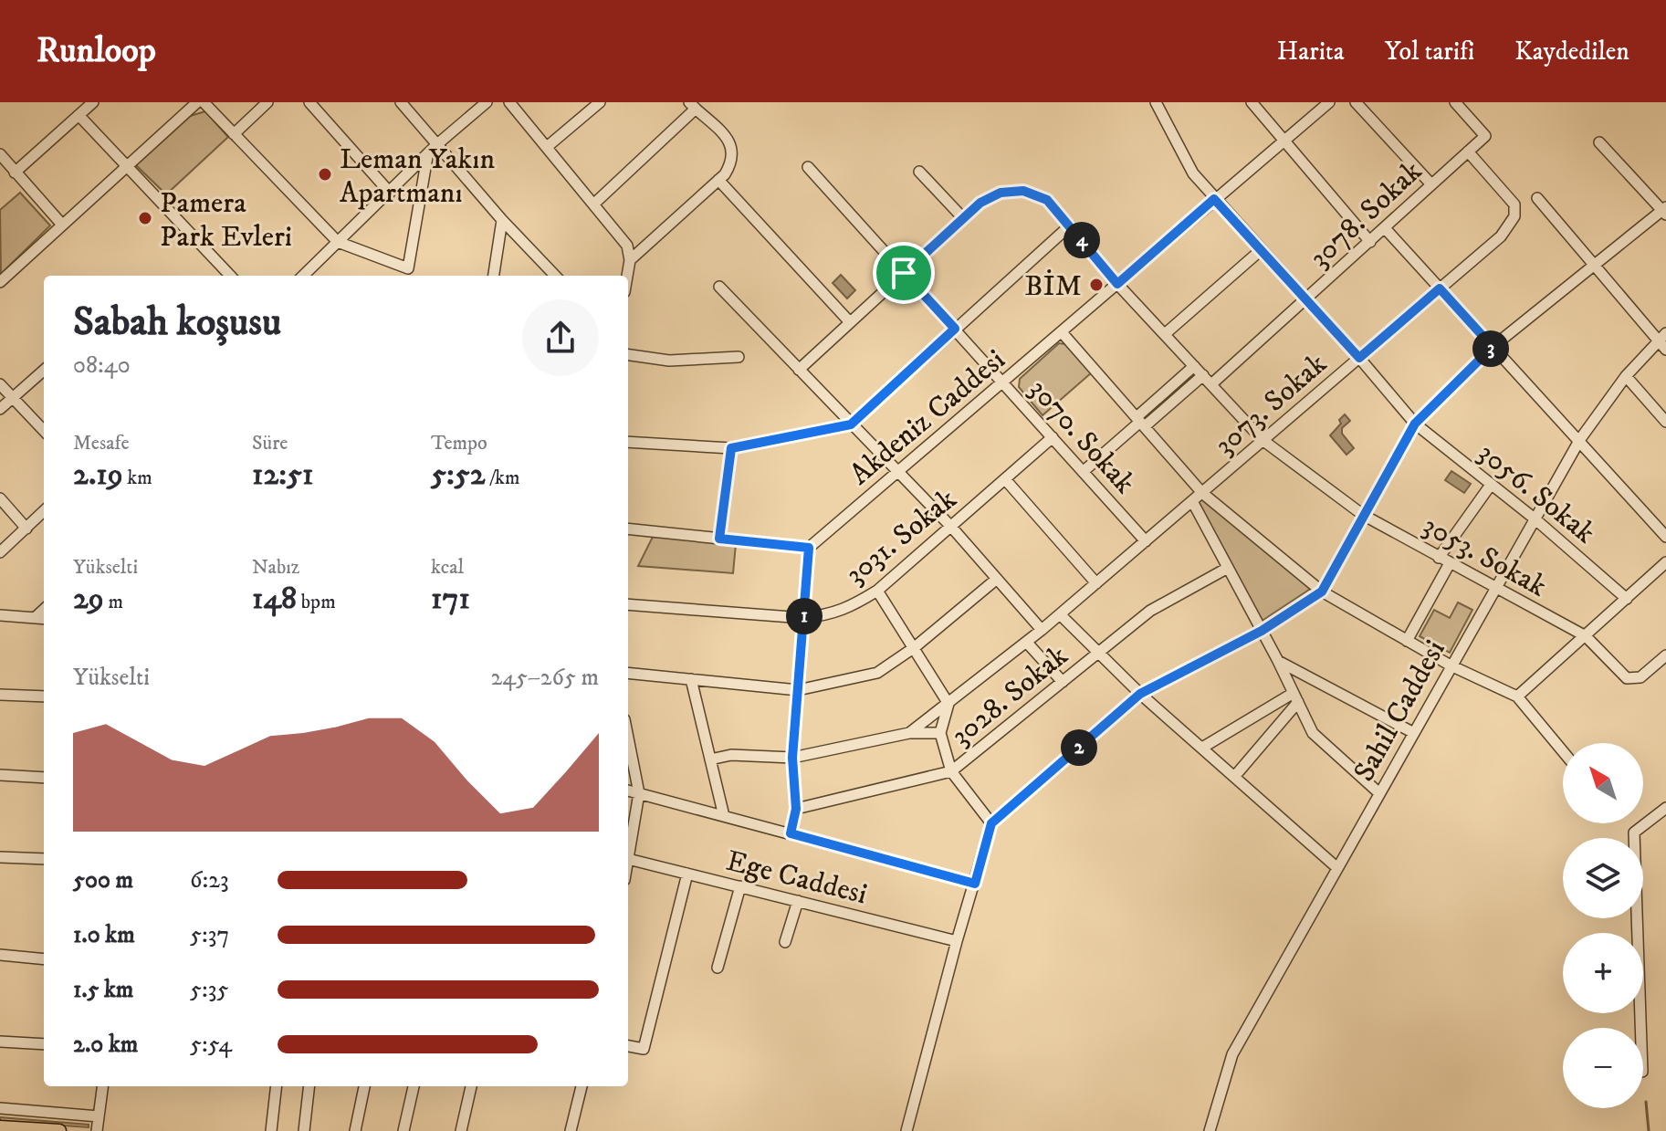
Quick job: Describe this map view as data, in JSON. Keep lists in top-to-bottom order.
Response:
{
  "streets": {
    "street": [
      "3078. Sokak",
      "3073. Sokak",
      "Akdeniz Caddesi",
      "3070. Sokak",
      "3056. Sokak",
      "3031. Sokak",
      "3053. Sokak",
      "3028. Sokak",
      "Sahil Caddesi",
      "Ege Caddesi"
    ]
  },
  "crossings": [
    ["3078. Sokak", "3073. Sokak"],
    ["3078. Sokak", "3056. Sokak"],
    ["3078. Sokak", "3053. Sokak"],
    ["3073. Sokak", "3070. Sokak"],
    ["3073. Sokak", "3056. Sokak"],
    ["3073. Sokak", "3053. Sokak"],
    ["Akdeniz Caddesi", "3070. Sokak"],
    ["Akdeniz Caddesi", "3056. Sokak"],
    ["Akdeniz Caddesi", "3053. Sokak"],
    ["3070. Sokak", "3031. Sokak"],
    ["3070. Sokak", "3053. Sokak"],
    ["3056. Sokak", "Sahil Caddesi"],
    ["3053. Sokak", "Sahil Caddesi"]
  ],
  "places": ["Leman Yakın Apartmanı", "Pamera Park Evleri", "BİM"],
  "north": "top left",
  "page": {
    "header": "Runloop",
    "nav": ["Harita", "Yol tarifi", "Kaydedilen"],
    "pins": [
      "4",
      "3",
      "1",
      "2"
    ],
    "heading": ["Sabah koşusu", "08:40"],
    "stats": [
      ["Mesafe", "2.19 km"],
      ["Süre", "12:51"],
      ["Tempo", "5:52 /km"],
      ["Yükselti", "29 m"],
      ["Nabız", "148 bpm"],
      ["kcal", "171"]
    ],
    "chart": ["Yükselti", "245–265 m"],
    "map_buttons": ["+", "−"],
    "list": [
      {
        "name": "500 m",
        "note": "6:23"
      },
      {
        "name": "1.0 km",
        "note": "5:37"
      },
      {
        "name": "1.5 km",
        "note": "5:35"
      },
      {
        "name": "2.0 km",
        "note": "5:54"
      }
    ]
  }
}
